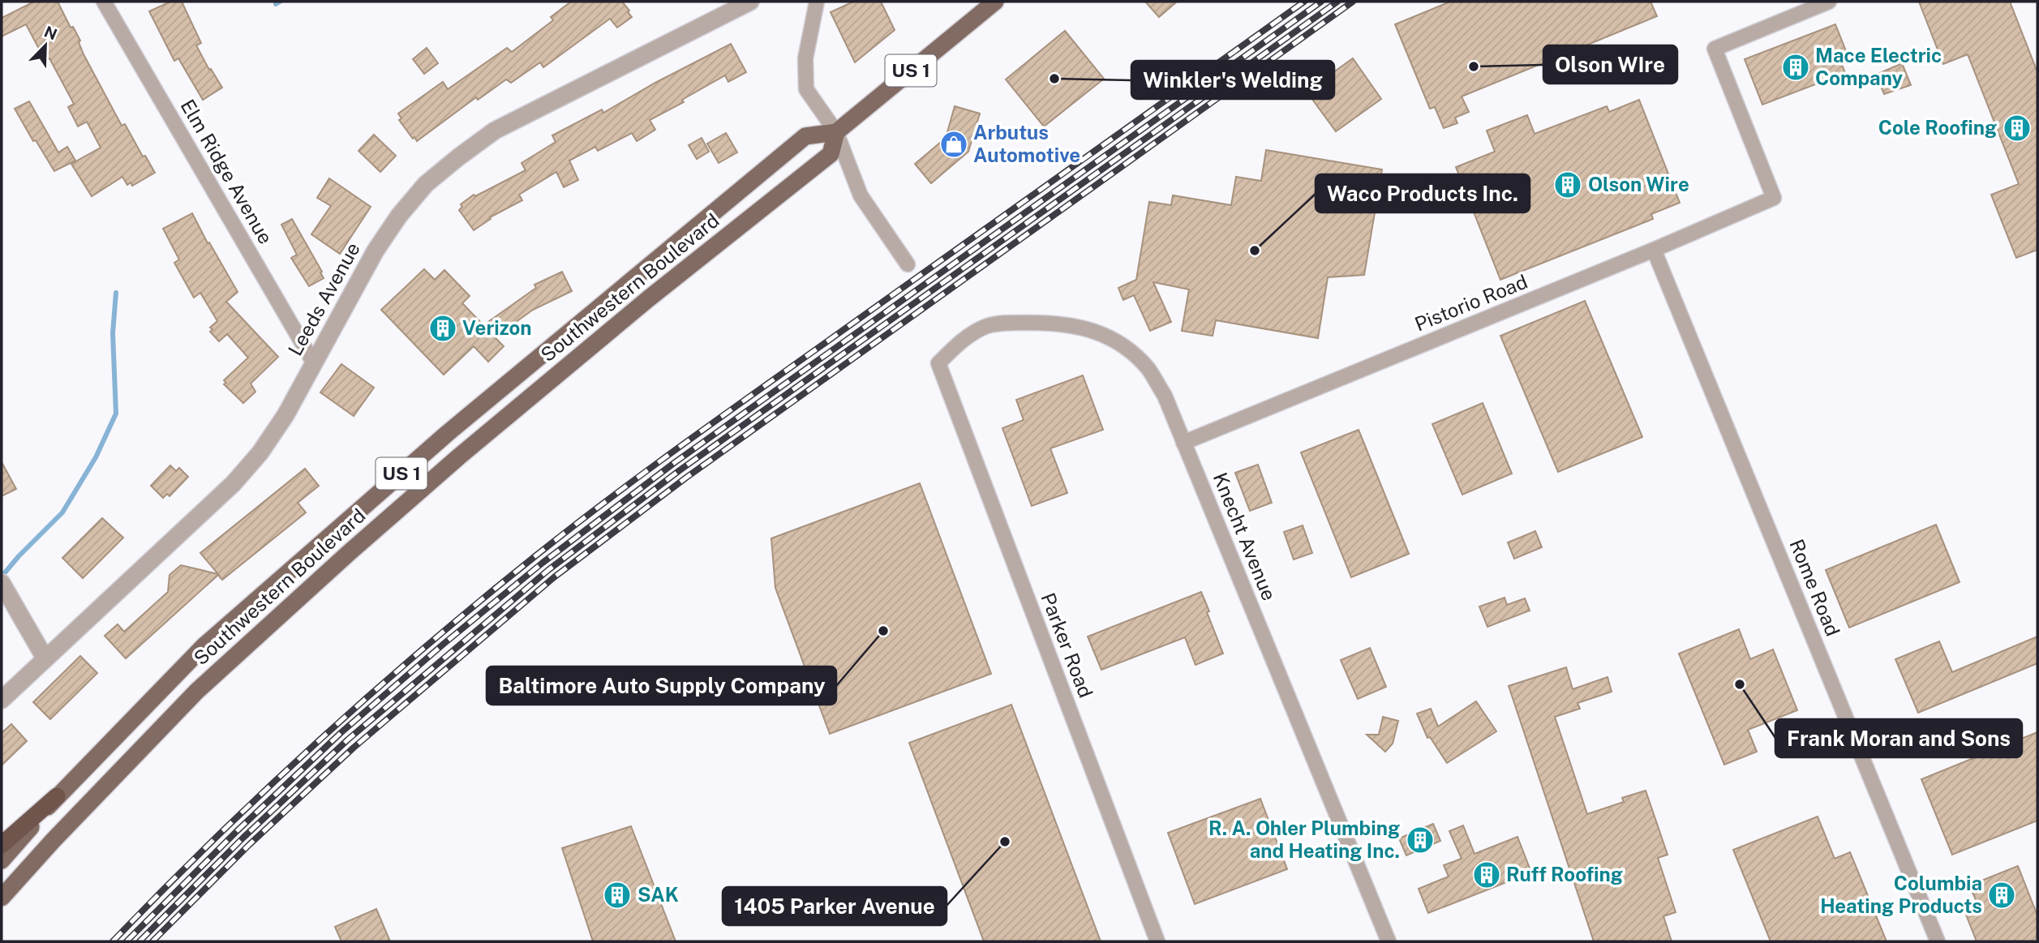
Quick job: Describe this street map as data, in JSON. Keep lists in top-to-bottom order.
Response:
{
  "streets": {
    "main road": ["US 1", "Southwestern Boulevard"],
    "street": [
      "Elm Ridge Avenue",
      "Leeds Avenue",
      "Pistorio Road",
      "Knecht Avenue",
      "Rome Road",
      "Parker Road"
    ]
  },
  "crossings": [
    ["Elm Ridge Avenue", "Leeds Avenue"],
    ["Pistorio Road", "Knecht Avenue"],
    ["Pistorio Road", "Rome Road"],
    ["Knecht Avenue", "Parker Road"]
  ],
  "places": {
    "other": [
      "Olson WIre",
      "Winkler's Welding",
      "Waco Products Inc.",
      "Baltimore Auto Supply Company",
      "Frank Moran and Sons",
      "1405 Parker Avenue"
    ],
    "building": [
      "Mace Electric Company",
      "Cole Roofing",
      "Olson Wire",
      "Verizon",
      "R. A. Ohler Plumbing and Heating Inc.",
      "Ruff Roofing",
      "SAK",
      "Columbia Heating Products"
    ],
    "shop": ["Arbutus Automotive"]
  },
  "north": "top right"
}
